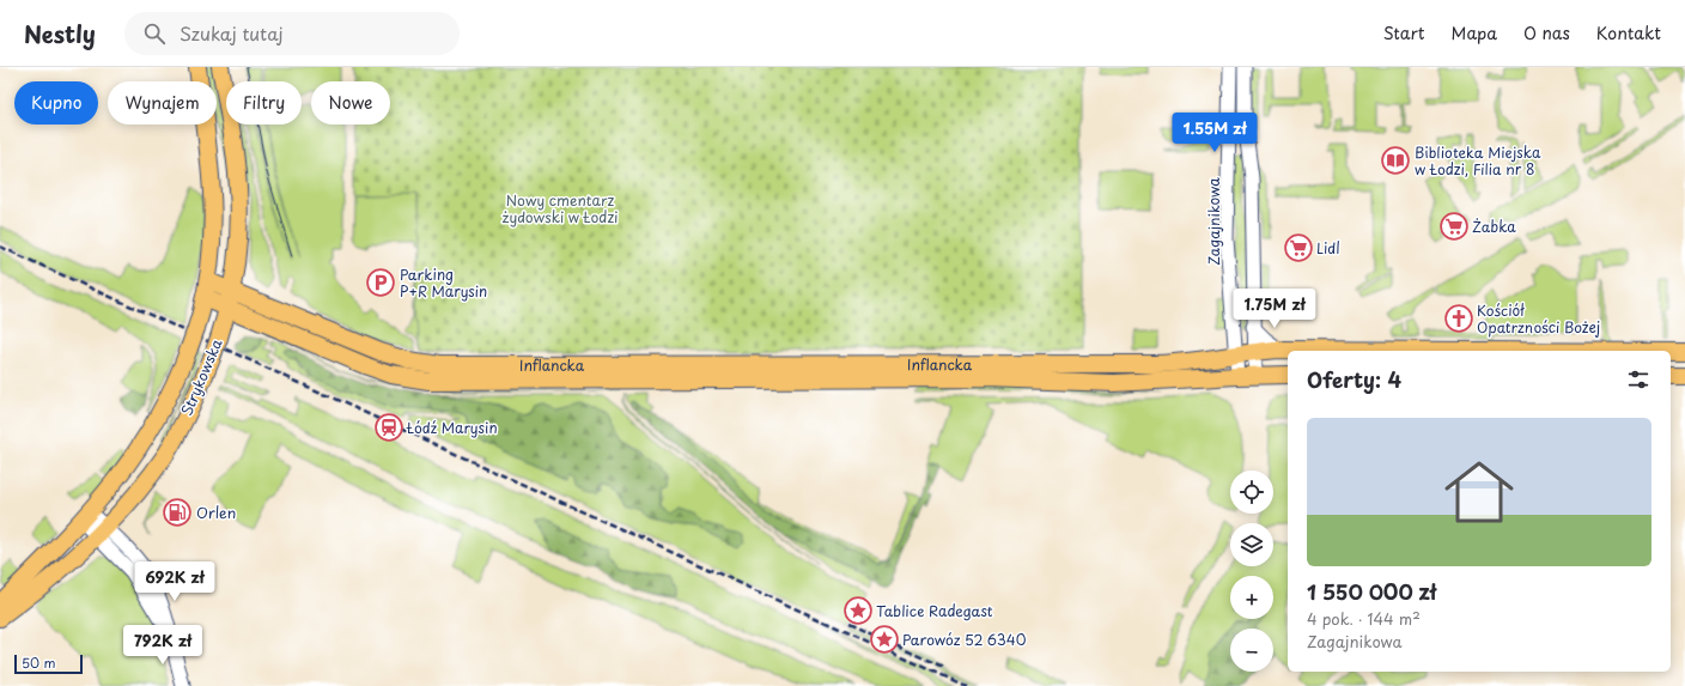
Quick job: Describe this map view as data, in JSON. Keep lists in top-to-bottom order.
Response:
{
  "streets": {
    "main road": ["Inflancka", "Strykowska"],
    "street": ["Zagajnikowa"]
  },
  "crossings": [
    ["Zagajnikowa", "Inflancka"],
    ["Inflancka", "Strykowska"]
  ],
  "parks": ["Nowy cmentarz żydowski w Łodzi"],
  "places": {
    "library": ["Biblioteka Miejska w Łodzi, Filia nr 8"],
    "supermarket": ["Żabka", "Lidl"],
    "parking": ["Parking P+R Marysin"],
    "church": ["Kościół Opatrzności Bożej"],
    "station": ["Łódź Marysin"],
    "fuel station": ["Orlen"],
    "place": ["Tablice Radegast", "Parowóz 52 6340"]
  },
  "scale_bar": "50 m",
  "page": {
    "header": "Nestly",
    "search": "Szukaj tutaj",
    "nav": [
      "Start",
      "Mapa",
      "O nas",
      "Kontakt"
    ],
    "chip": [
      "Kupno",
      "Wynajem",
      "Filtry",
      "Nowe"
    ],
    "price": [
      "1.55M zł",
      "1.75M zł",
      "692K zł",
      "792K zł"
    ],
    "heading": "Oferty: 4",
    "list": [
      {
        "name": "1 550 000 zł",
        "note": "4 pok. · 144 m² · Zagajnikowa"
      }
    ],
    "map_buttons": ["+", "−"],
    "scale": "50 m"
  }
}
